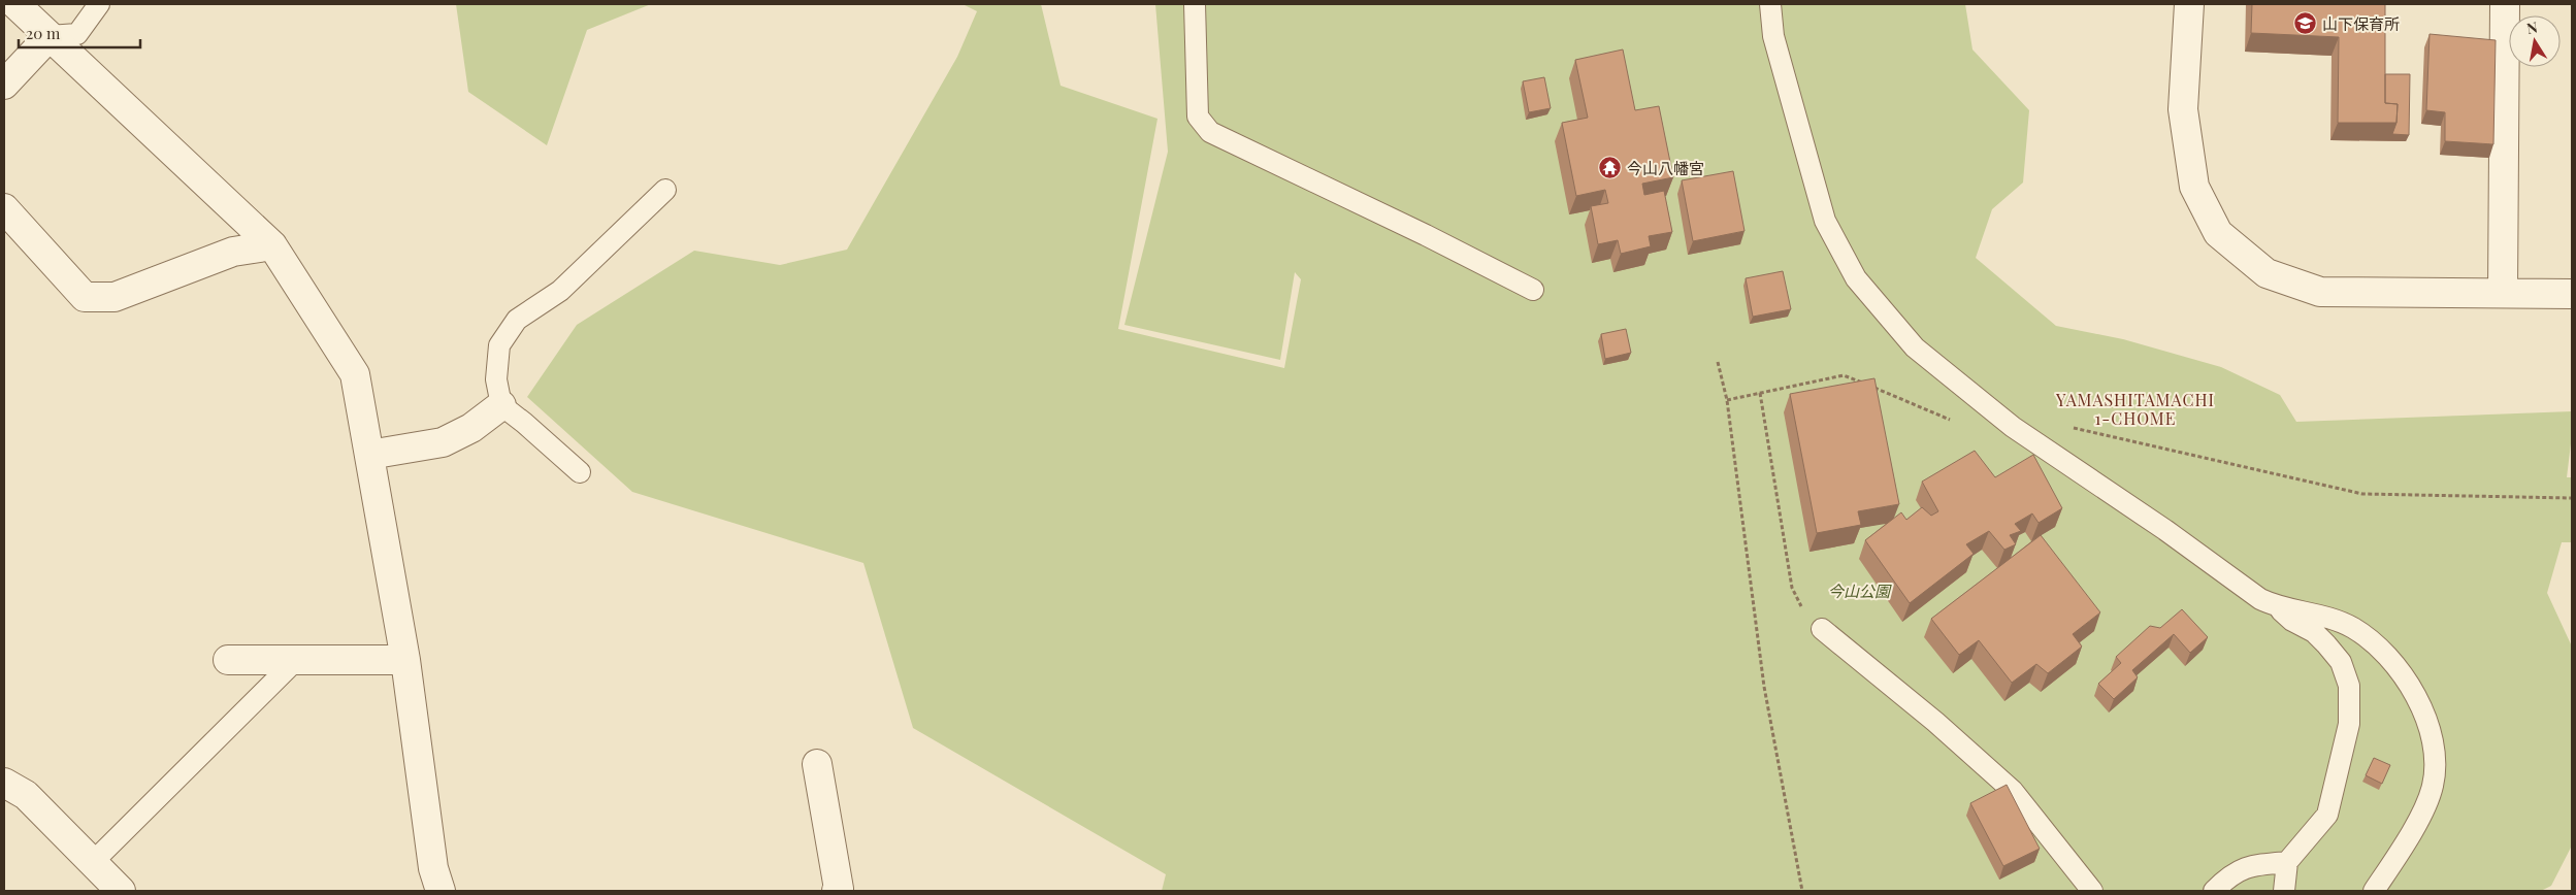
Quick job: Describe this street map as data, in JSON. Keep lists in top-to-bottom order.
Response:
{
  "districts": ["YAMASHITAMACHI 1-CHOME"],
  "parks": ["今山公園"],
  "places": {
    "school or university": ["山下保育所"],
    "temple": ["今山八幡宮"]
  },
  "scale_bar": "20 m",
  "north": "top"
}
